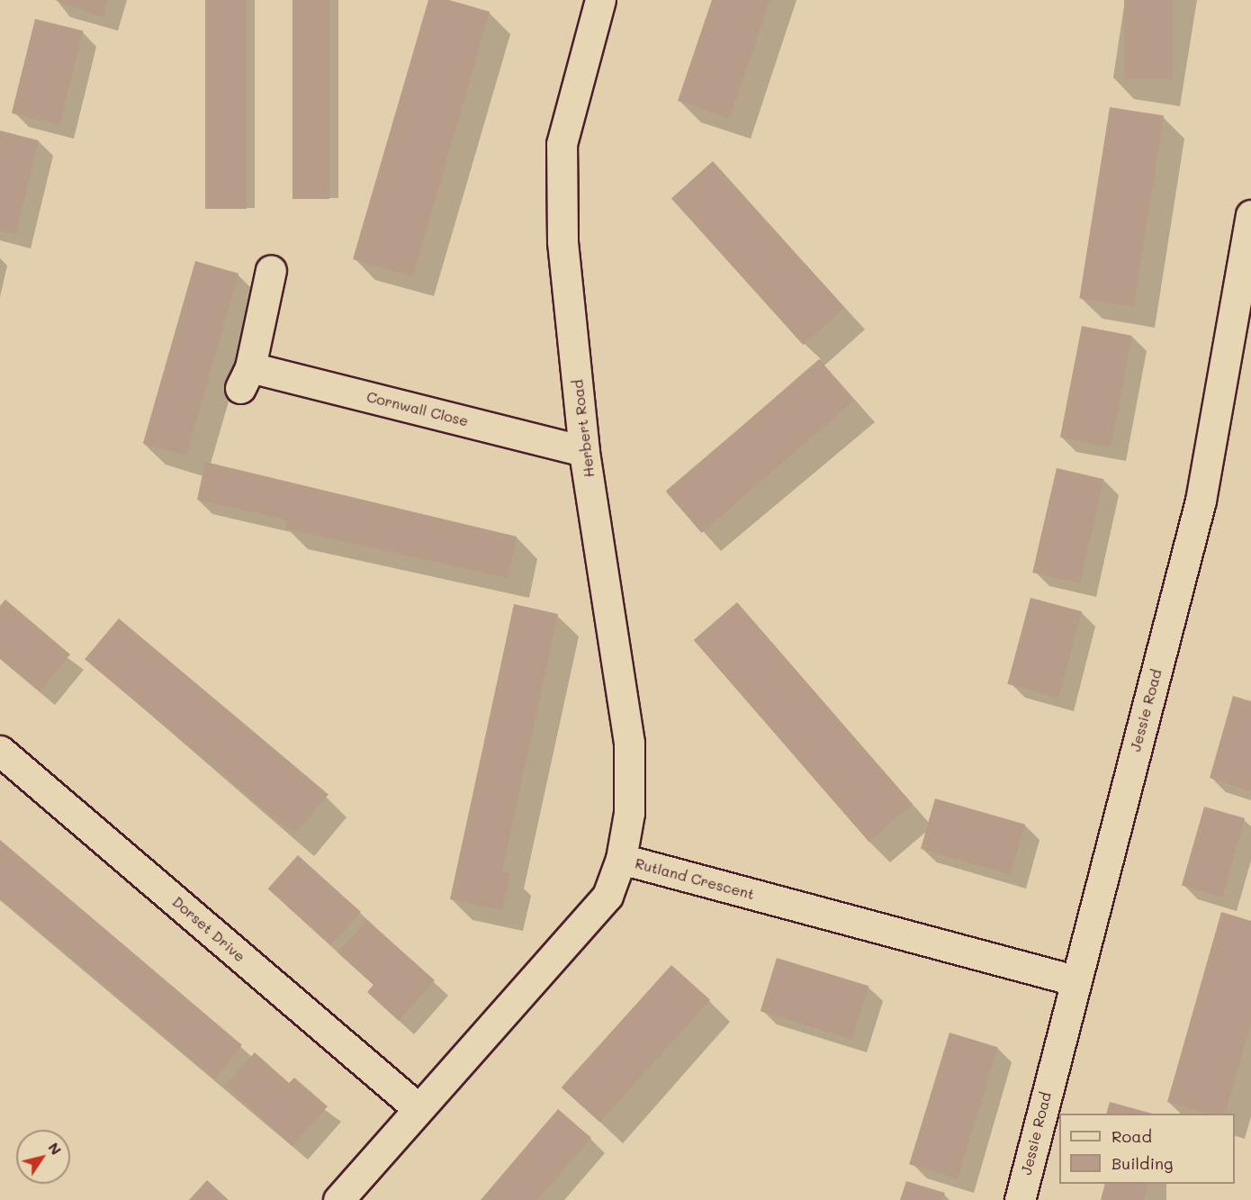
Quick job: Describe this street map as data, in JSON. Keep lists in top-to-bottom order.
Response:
{
  "streets": {
    "street": [
      "Cornwall Close",
      "Herbert Road",
      "Jessie Road",
      "Rutland Crescent",
      "Dorset Drive"
    ]
  },
  "crossings": [
    ["Cornwall Close", "Herbert Road"],
    ["Herbert Road", "Rutland Crescent"],
    ["Jessie Road", "Rutland Crescent"],
    ["Rutland Crescent", "Dorset Drive"]
  ],
  "legend": ["Road", "Building"],
  "north": "top right"
}
